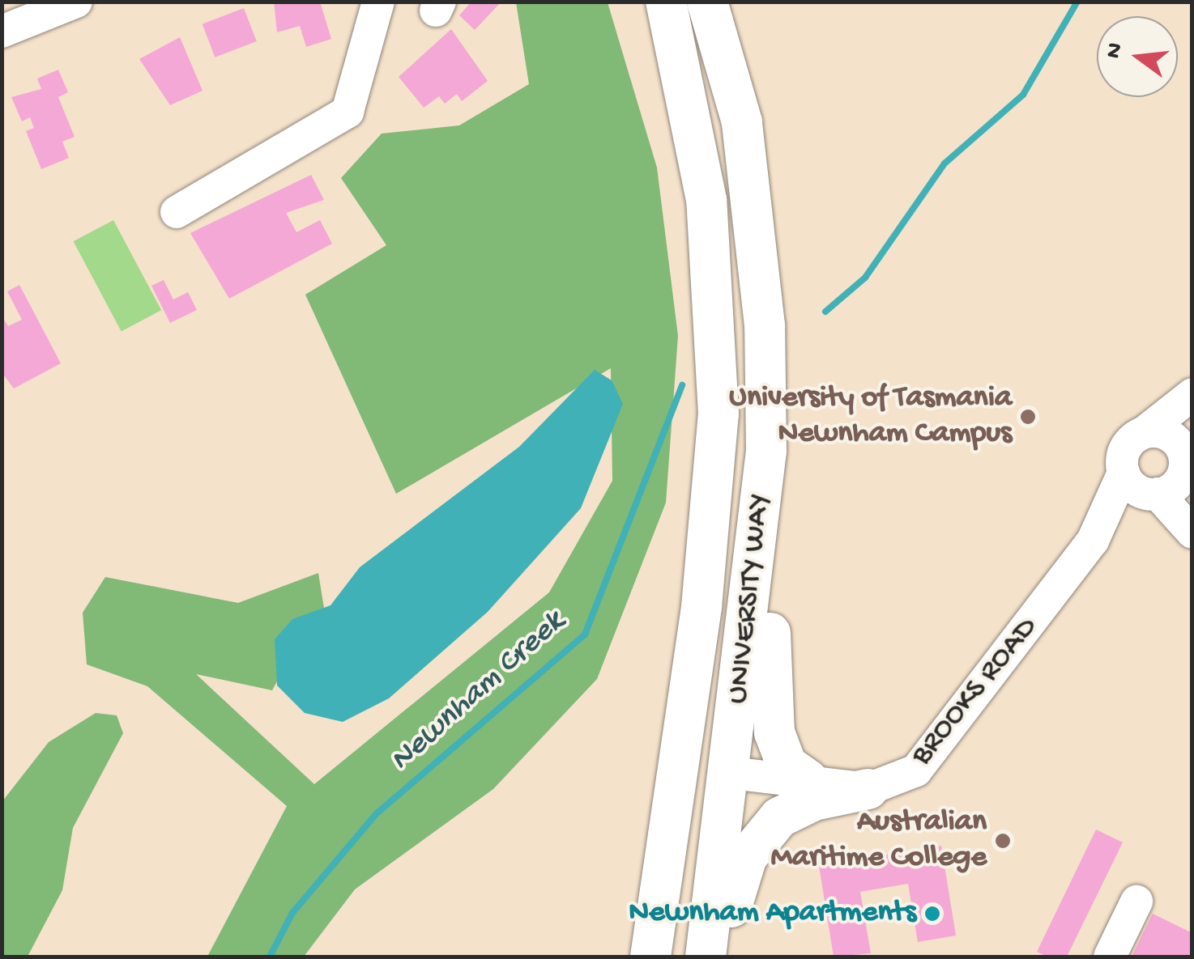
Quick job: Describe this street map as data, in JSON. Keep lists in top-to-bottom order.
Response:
{
  "streets": {
    "main road": ["UNIVERSITY WAY"],
    "street": ["BROOKS ROAD"]
  },
  "water": ["Newnham Creek"],
  "places": ["University of Tasmania Newnham Campus", "Australian Maritime College", "Newnham Apartments"],
  "north": "left"
}
